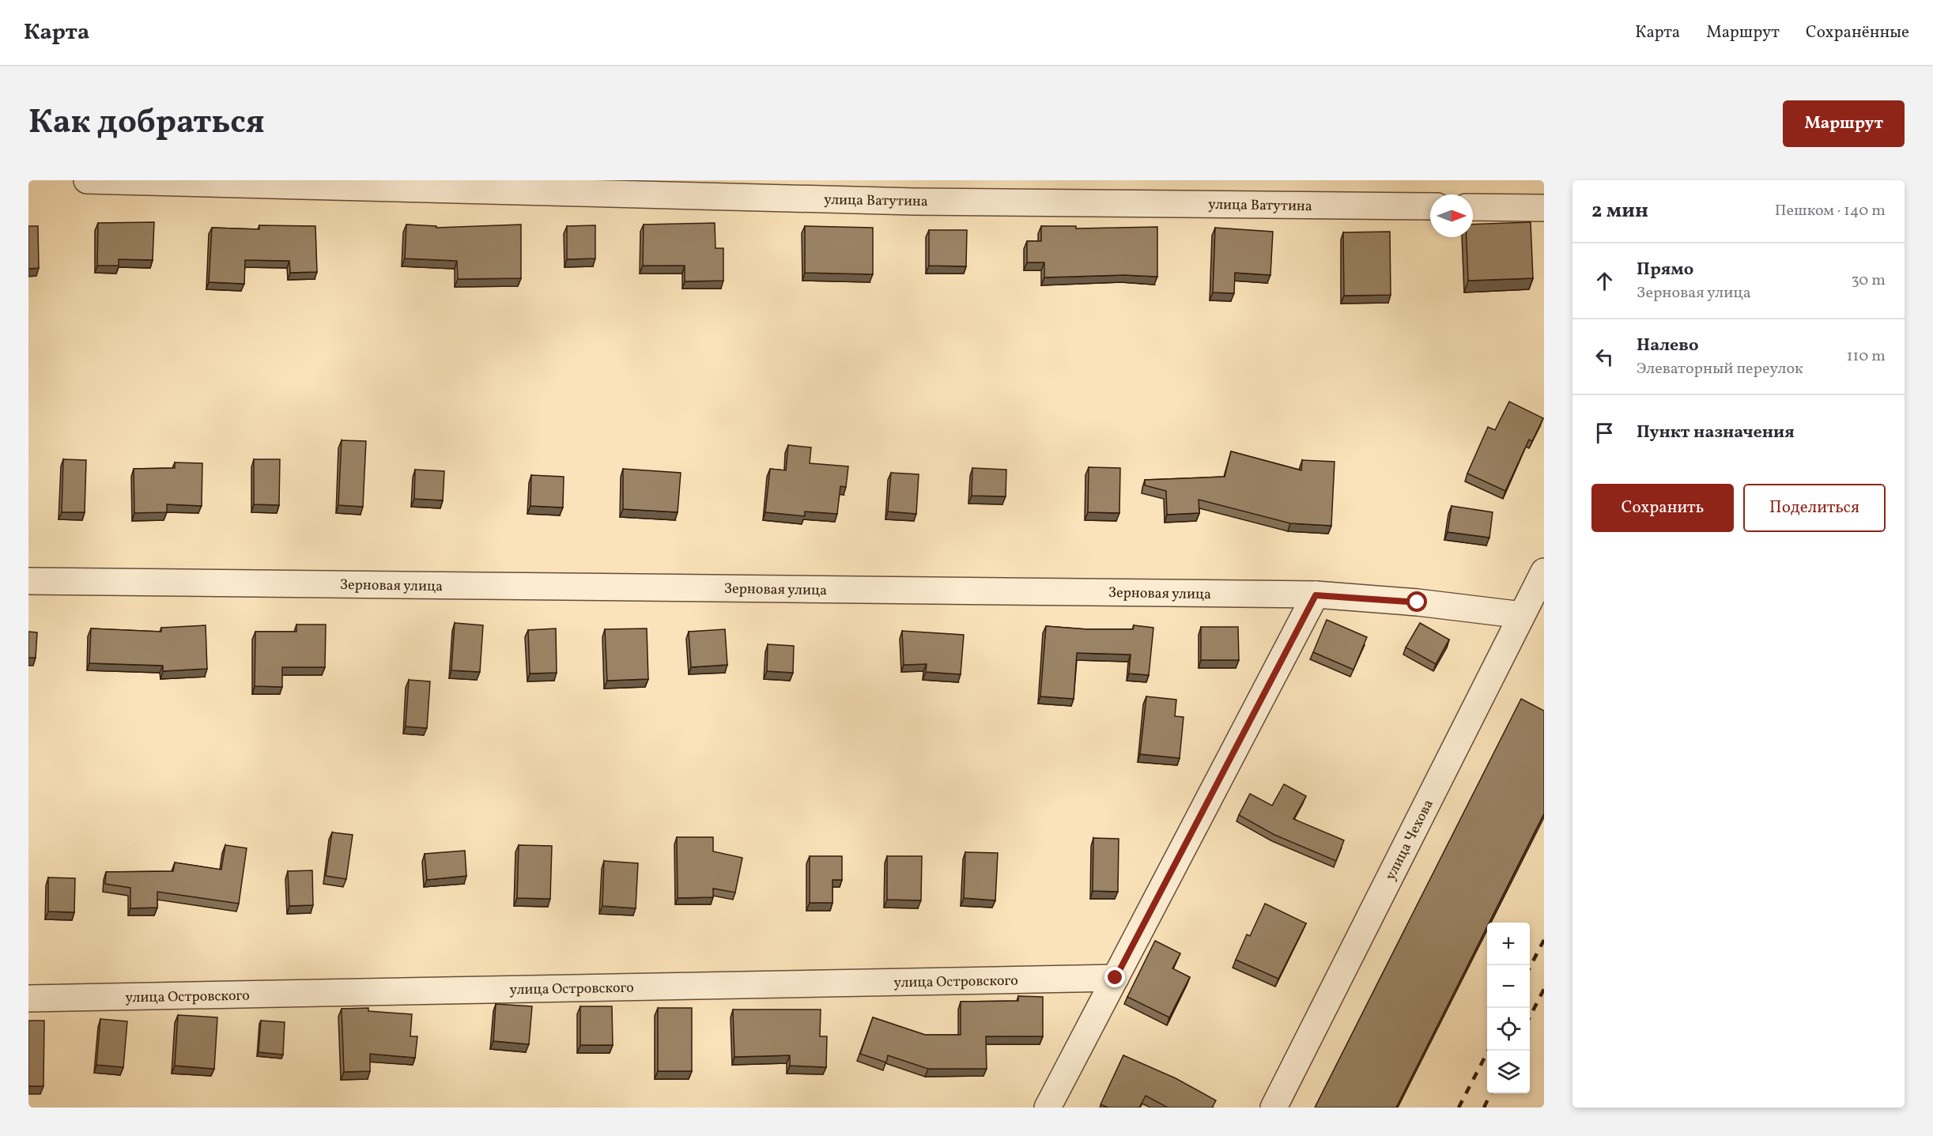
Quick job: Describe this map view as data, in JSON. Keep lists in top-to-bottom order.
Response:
{
  "streets": {
    "street": [
      "улица Ватутина",
      "Зерновая улица",
      "улица Чехова",
      "улица Островского"
    ]
  },
  "crossings": [
    ["Зерновая улица", "улица Чехова"]
  ],
  "north": "right",
  "page": {
    "header": "Карта",
    "nav": ["Карта", "Маршрут", "Сохранённые"],
    "title": "Как добраться",
    "buttons": [
      "Маршрут",
      ["Сохранить", "Поделиться"]
    ],
    "heading": ["2 мин", "Пешком · 140 m"],
    "list": [
      ["Прямо", "Зерновая улица", "30 m"],
      ["Налево", "Элеваторный переулок", "110 m"],
      "Пункт назначения"
    ],
    "map_buttons": ["+", "−"]
  }
}
